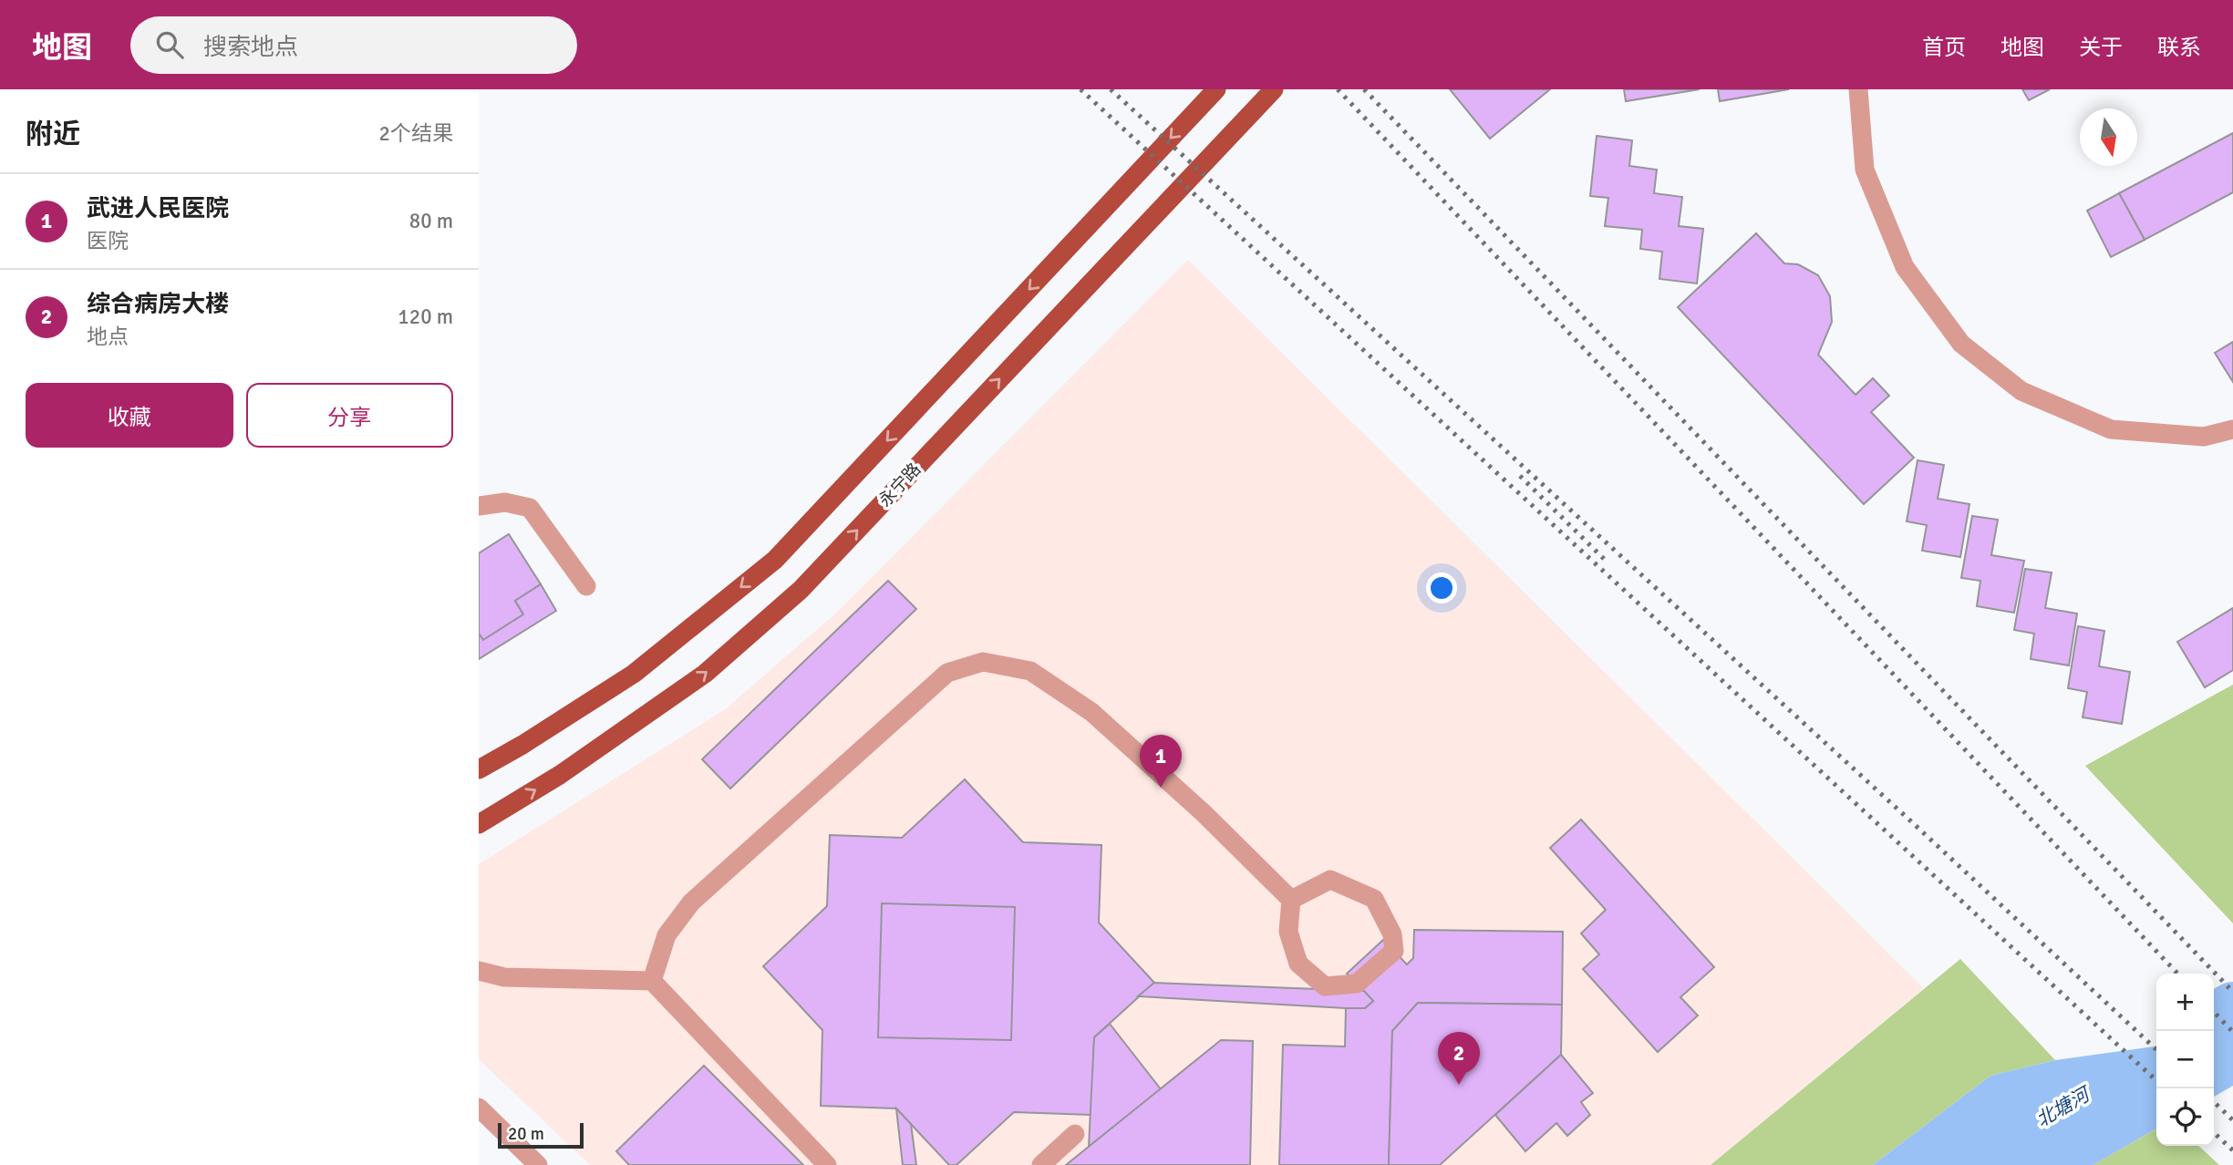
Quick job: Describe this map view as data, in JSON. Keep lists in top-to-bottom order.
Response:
{
  "streets": {
    "main road": ["永宁路"]
  },
  "water": ["北塘河"],
  "scale_bar": "20 m",
  "north": "bottom",
  "page": {
    "header": "地图",
    "search": "搜索地点",
    "nav": [
      "首页",
      "地图",
      "关于",
      "联系"
    ],
    "heading": ["附近", "2个结果"],
    "list": [
      {
        "mark": "1",
        "name": "武进人民医院",
        "note": "医院",
        "value": "80 m"
      },
      {
        "mark": "2",
        "name": "综合病房大楼",
        "note": "地点",
        "value": "120 m"
      }
    ],
    "buttons": ["收藏", "分享"],
    "pins": ["1", "2"],
    "map_buttons": ["+", "−"],
    "scale": "20 m"
  }
}
